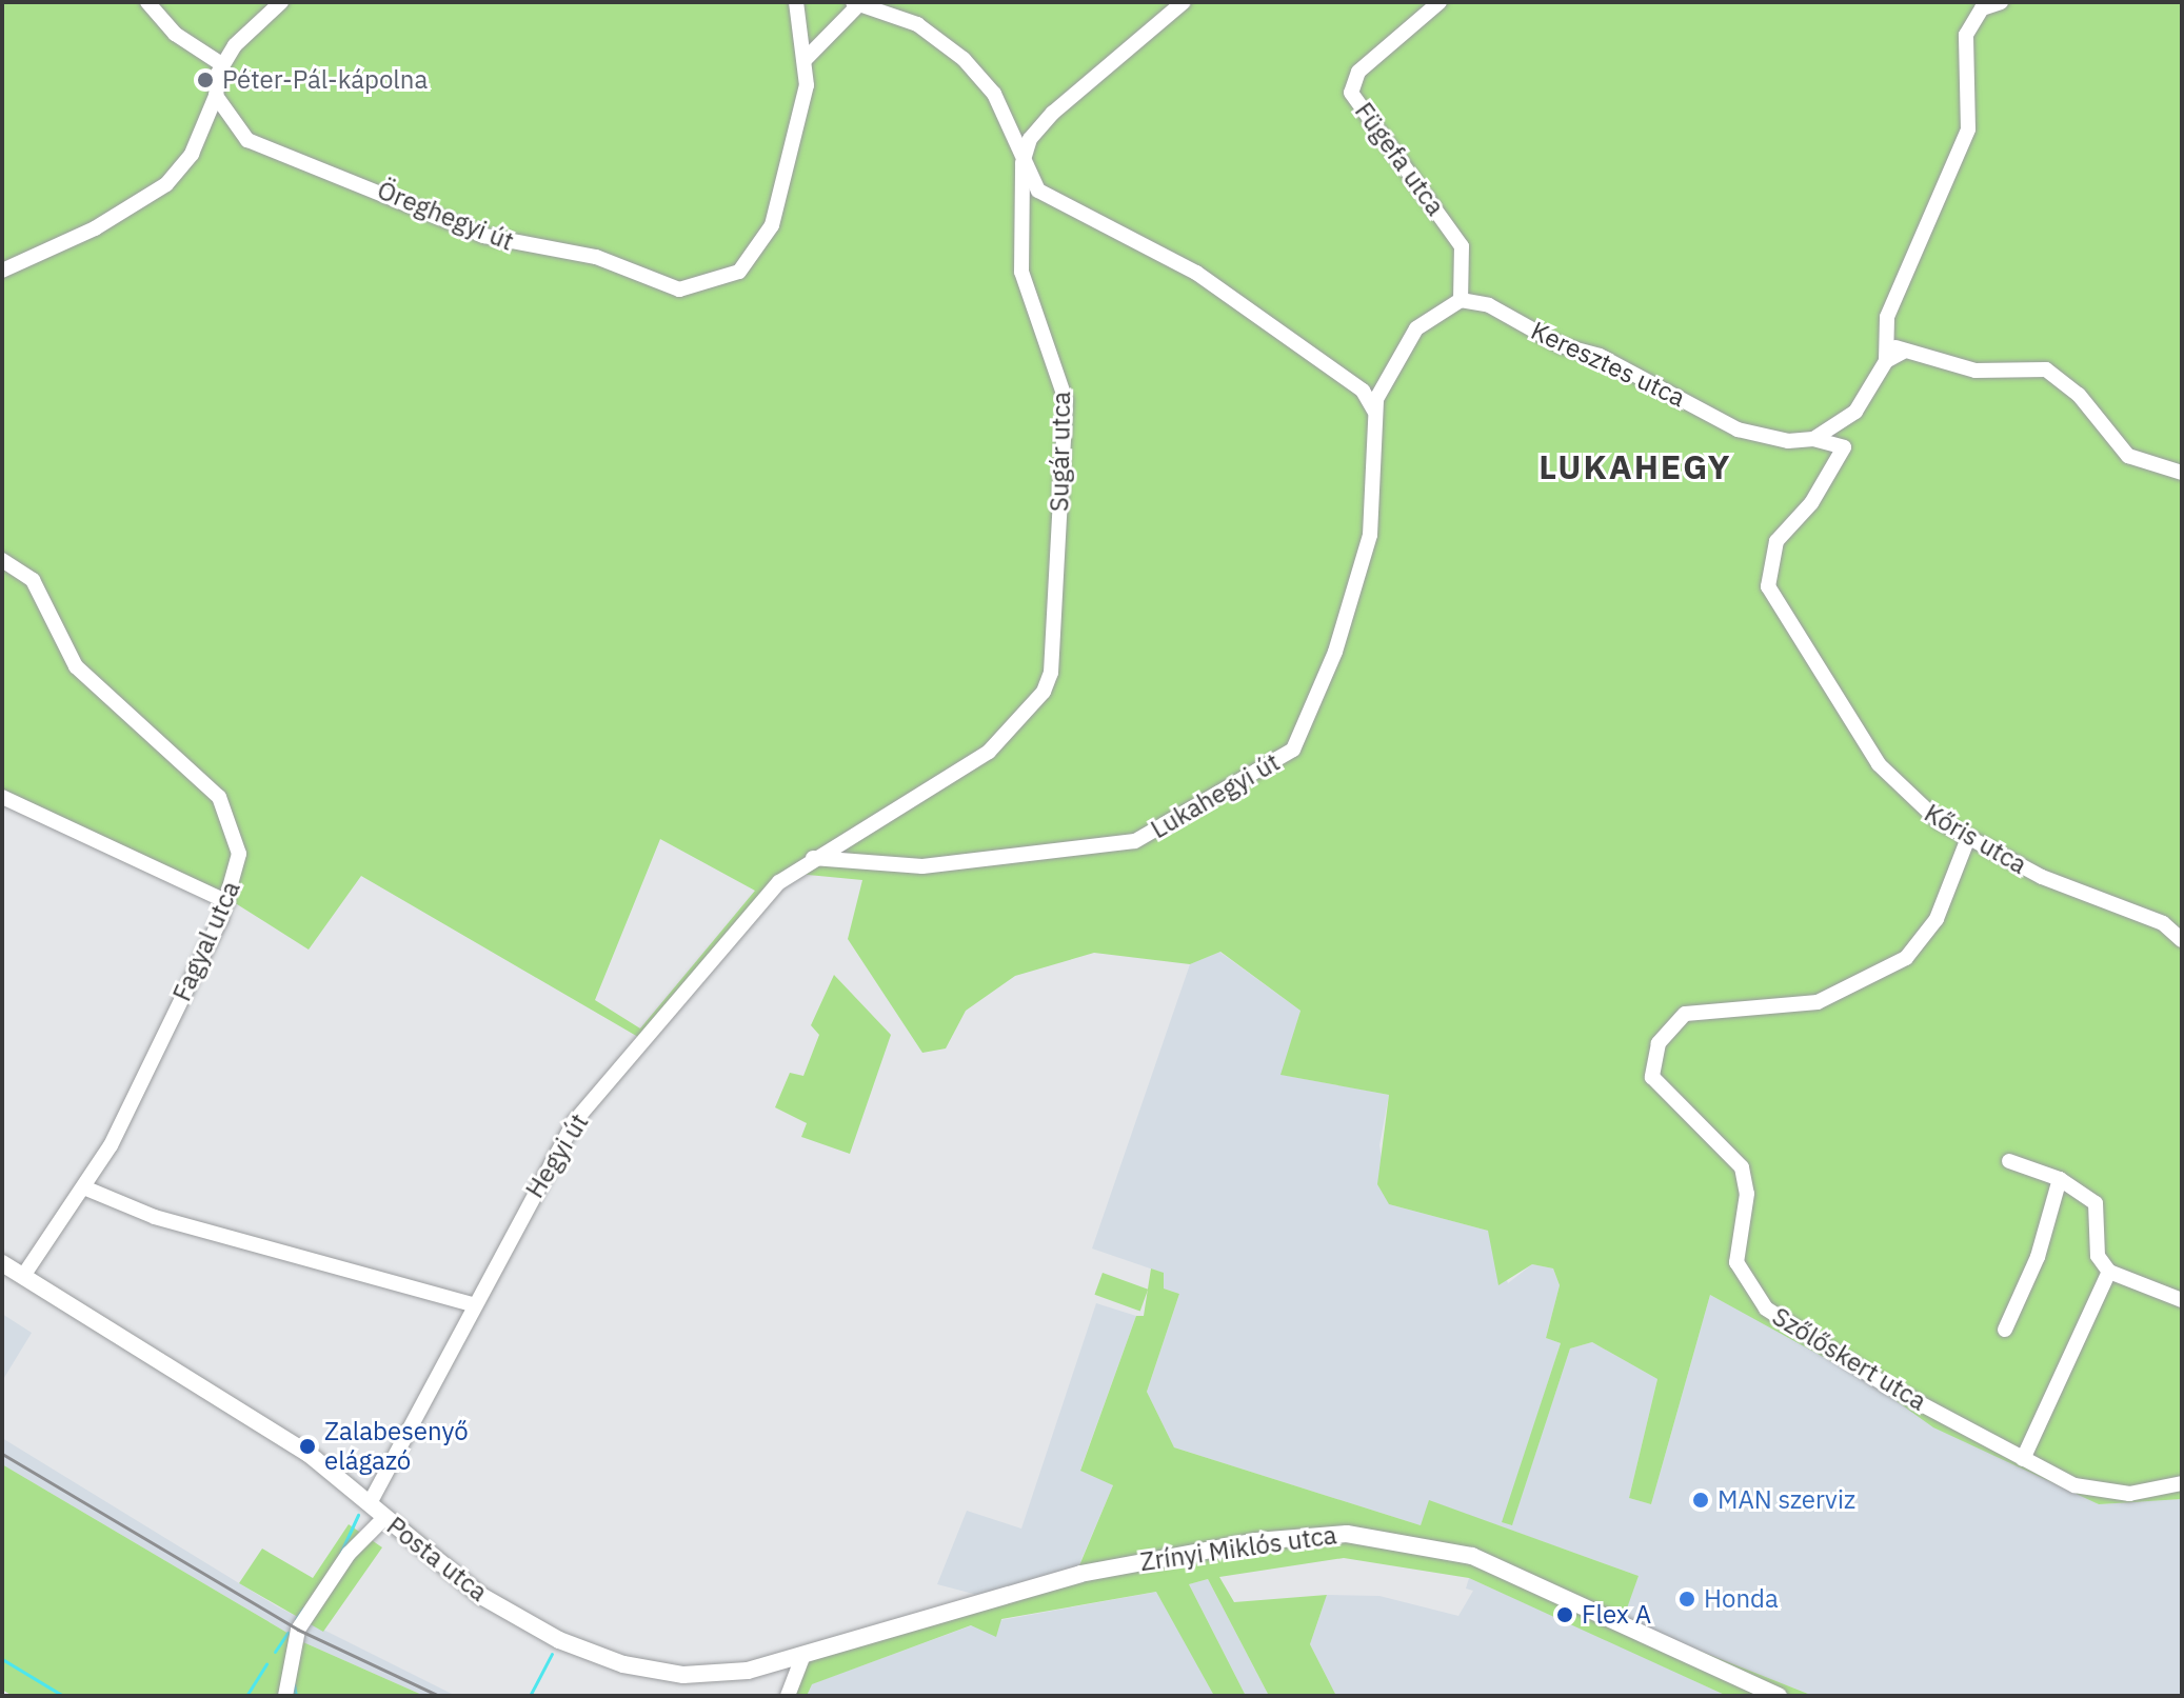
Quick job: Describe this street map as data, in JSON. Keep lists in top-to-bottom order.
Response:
{
  "streets": {
    "main road": ["Zrínyi Miklós utca", "Posta utca"],
    "street": [
      "Fügefa utca",
      "Öreghegyi út",
      "Keresztes utca",
      "Sugár utca",
      "Lukahegyi út",
      "Kőris utca",
      "Fagyal utca",
      "Hegyi út",
      "Szőlőskert utca"
    ]
  },
  "crossings": [
    ["Fügefa utca", "Keresztes utca"],
    ["Keresztes utca", "Kőris utca"],
    ["Sugár utca", "Lukahegyi út"],
    ["Sugár utca", "Hegyi út"],
    ["Lukahegyi út", "Hegyi út"],
    ["Kőris utca", "Szőlőskert utca"],
    ["Fagyal utca", "Posta utca"],
    ["Hegyi út", "Posta utca"],
    ["Zrínyi Miklós utca", "Posta utca"]
  ],
  "districts": ["LUKAHEGY"],
  "places": [
    "Péter-Pál-kápolna",
    "Zalabesenyő elágazó",
    "MAN szerviz",
    "Honda",
    "Flex A"
  ]
}
